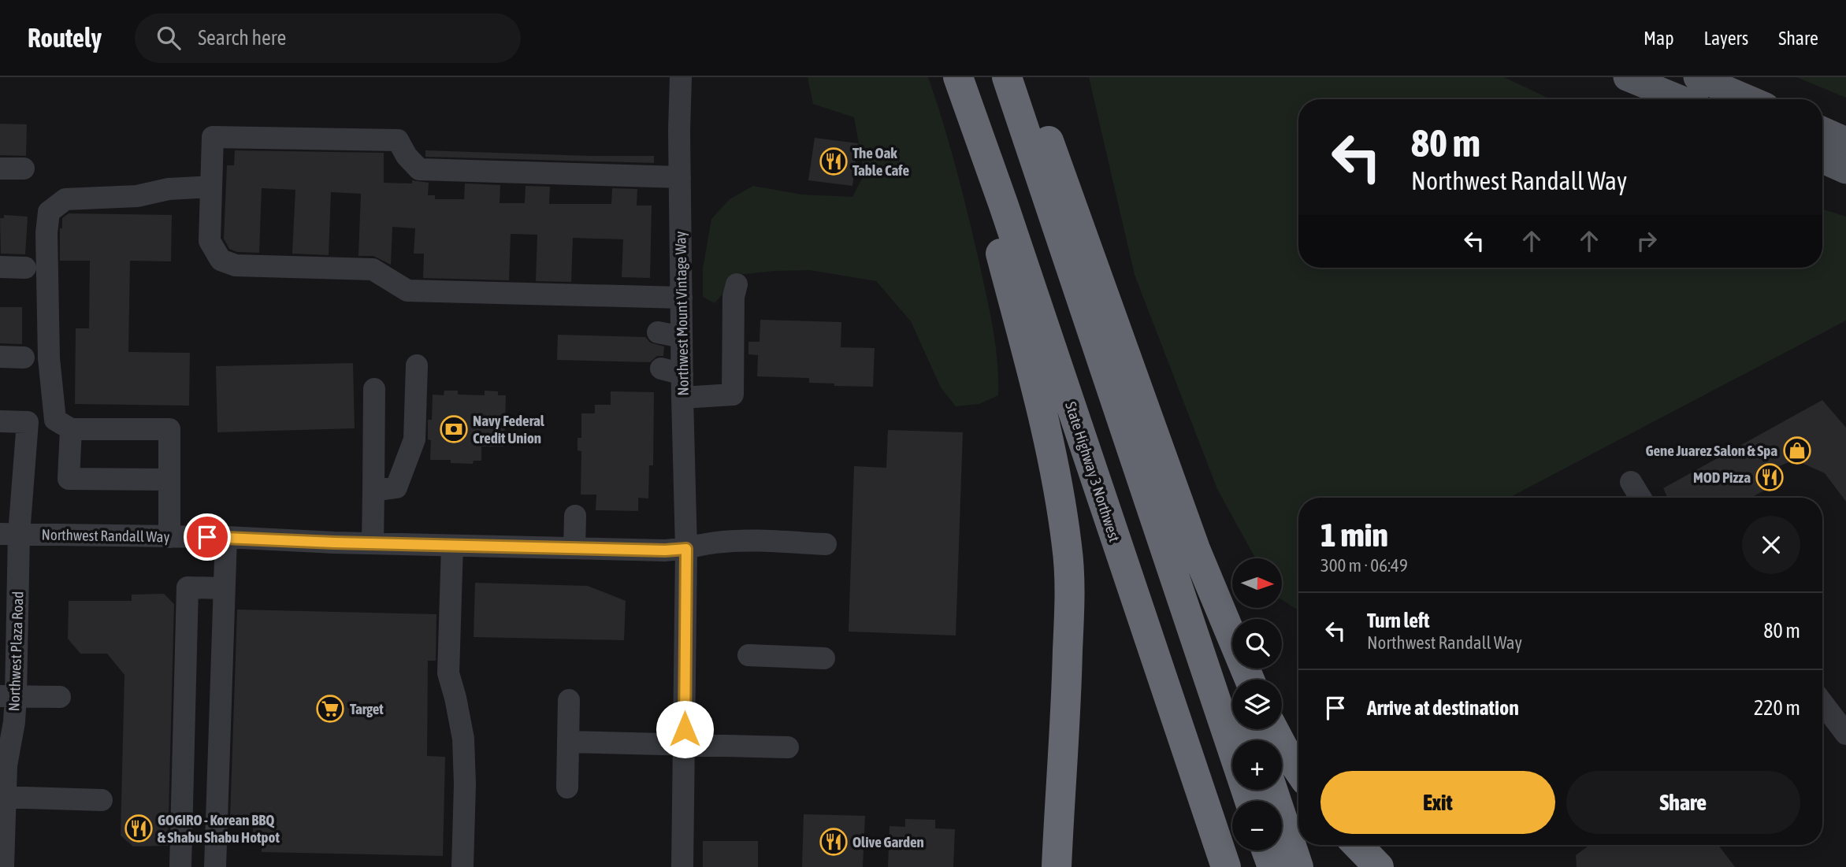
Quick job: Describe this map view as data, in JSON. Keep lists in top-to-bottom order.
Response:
{
  "streets": {
    "highway": ["State Highway 3 Northwest"],
    "street": ["Northwest Mount Vintage Way", "Northwest Randall Way", "Northwest Plaza Road"]
  },
  "crossings": [
    ["Northwest Mount Vintage Way", "Northwest Randall Way"],
    ["Northwest Randall Way", "Northwest Plaza Road"]
  ],
  "places": {
    "restaurant": [
      "The Oak Table Cafe",
      "MOD Pizza",
      "GOGIRO - Korean BBQ & Shabu Shabu Hotpot",
      "Olive Garden"
    ],
    "bank": ["Navy Federal Credit Union"],
    "shop": ["Gene Juarez Salon & Spa"],
    "supermarket": ["Target"]
  },
  "north": "right",
  "page": {
    "header": "Routely",
    "search": "Search here",
    "nav": ["Map", "Layers", "Share"],
    "turn": ["80 m", "Northwest Randall Way"],
    "heading": ["1 min", "300 m · 06:49"],
    "map_buttons": ["+", "−"],
    "list": [
      {
        "name": "Turn left",
        "note": "Northwest Randall Way",
        "value": "80 m"
      },
      {
        "name": "Arrive at destination",
        "value": "220 m"
      }
    ],
    "buttons": ["Exit", "Share"]
  }
}
